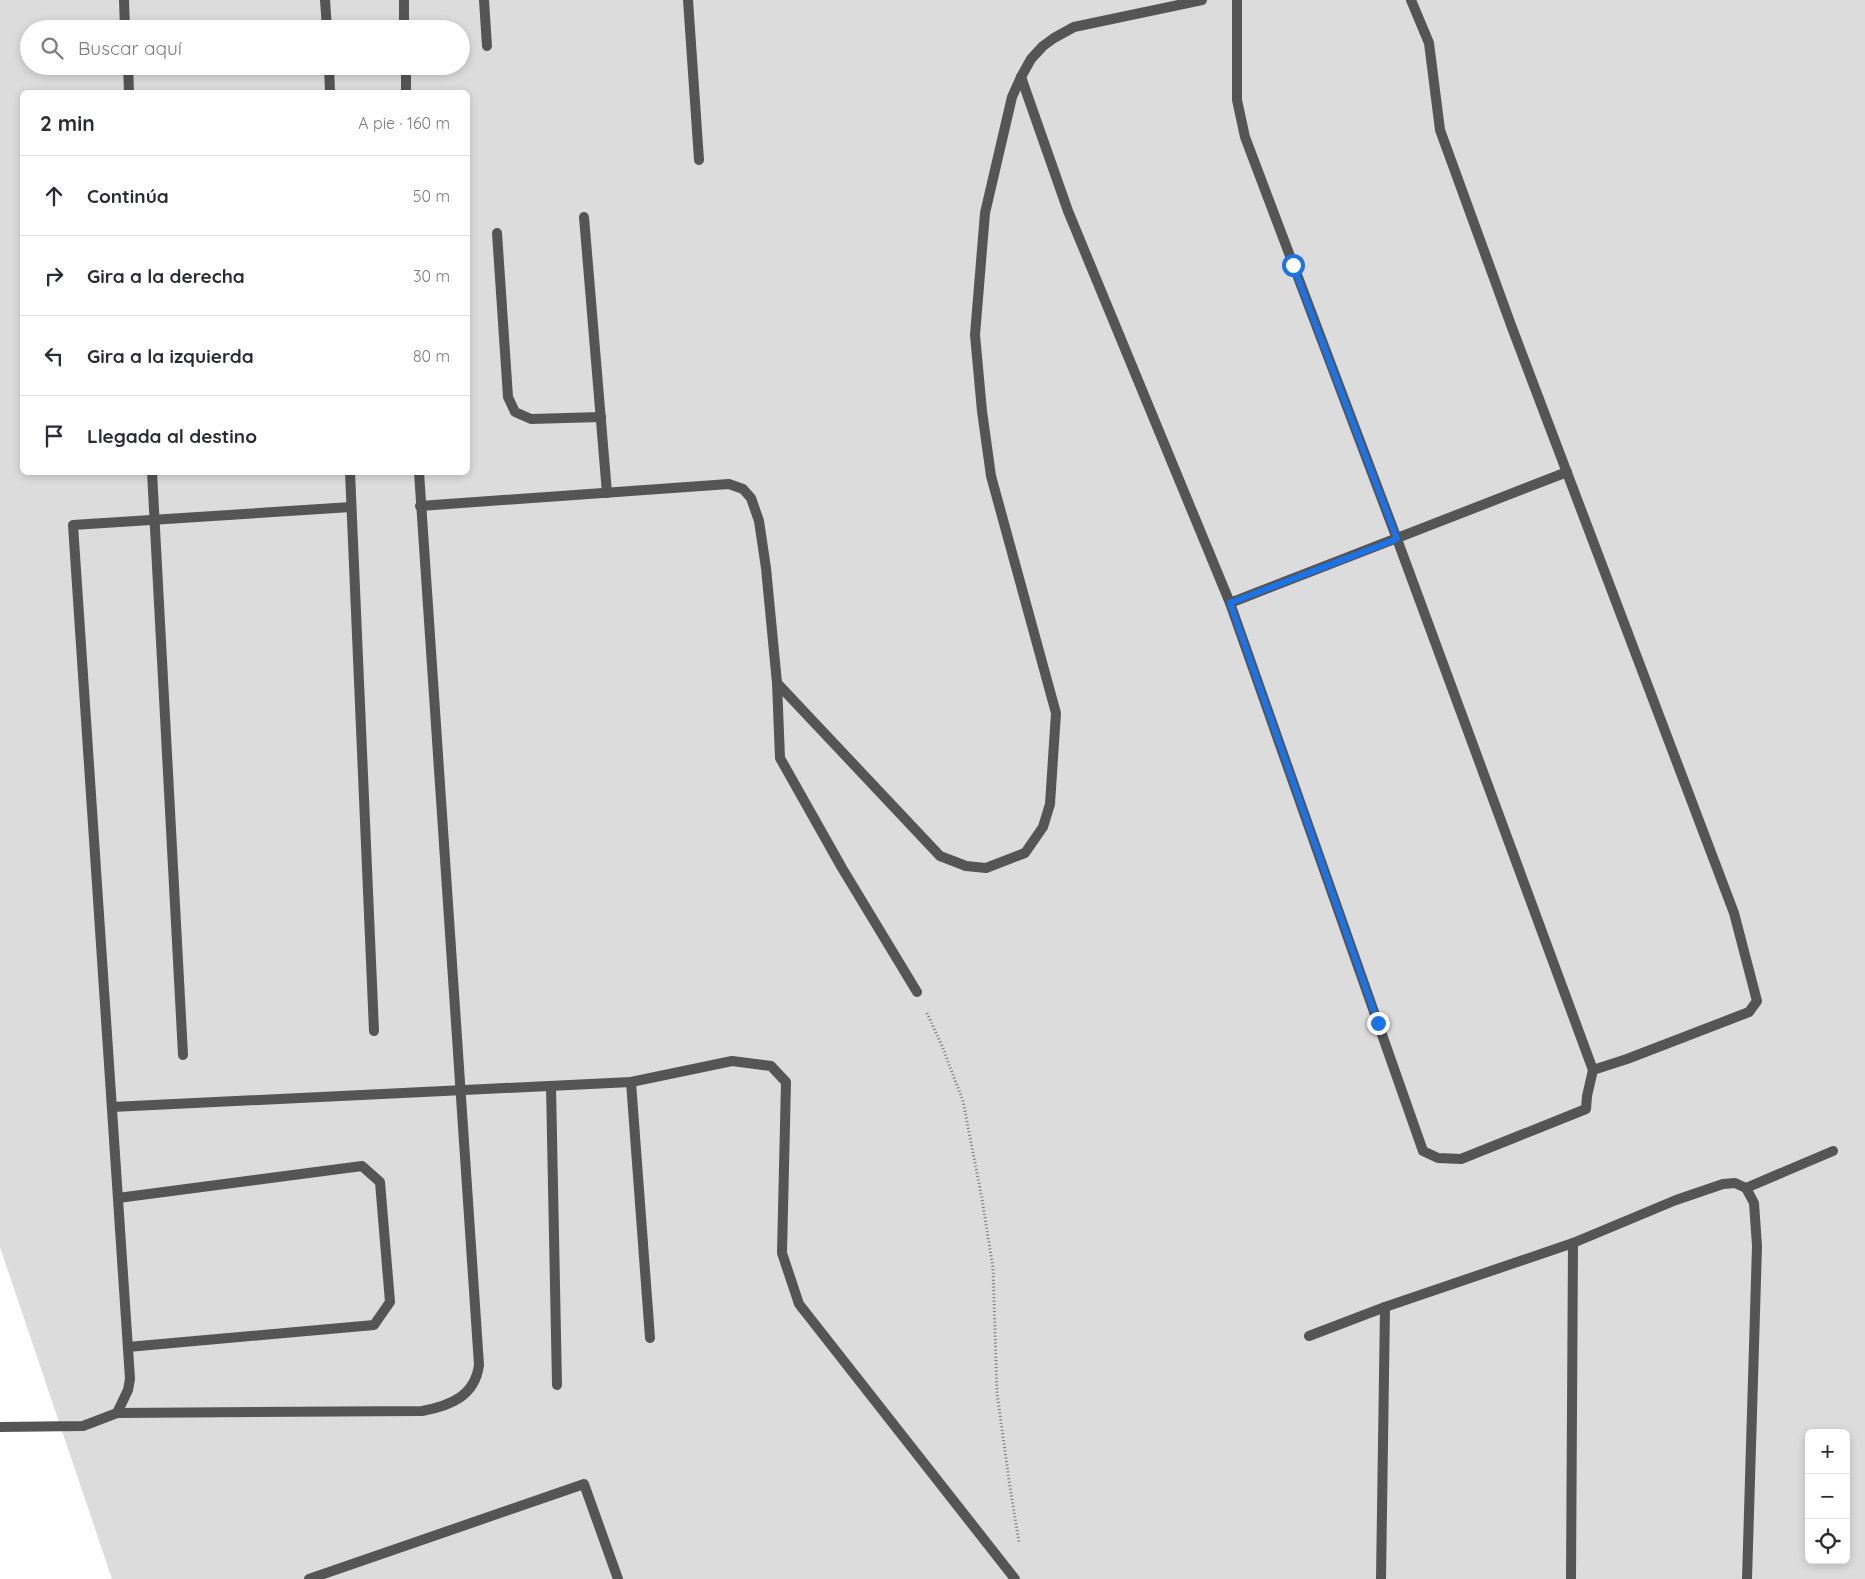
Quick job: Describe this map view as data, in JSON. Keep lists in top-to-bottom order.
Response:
{
  "page": {
    "search": "Buscar aquí",
    "heading": ["2 min", "A pie · 160 m"],
    "list": [
      ["Continúa", "50 m"],
      ["Gira a la derecha", "30 m"],
      ["Gira a la izquierda", "80 m"],
      "Llegada al destino"
    ],
    "map_buttons": ["+", "−"]
  }
}
